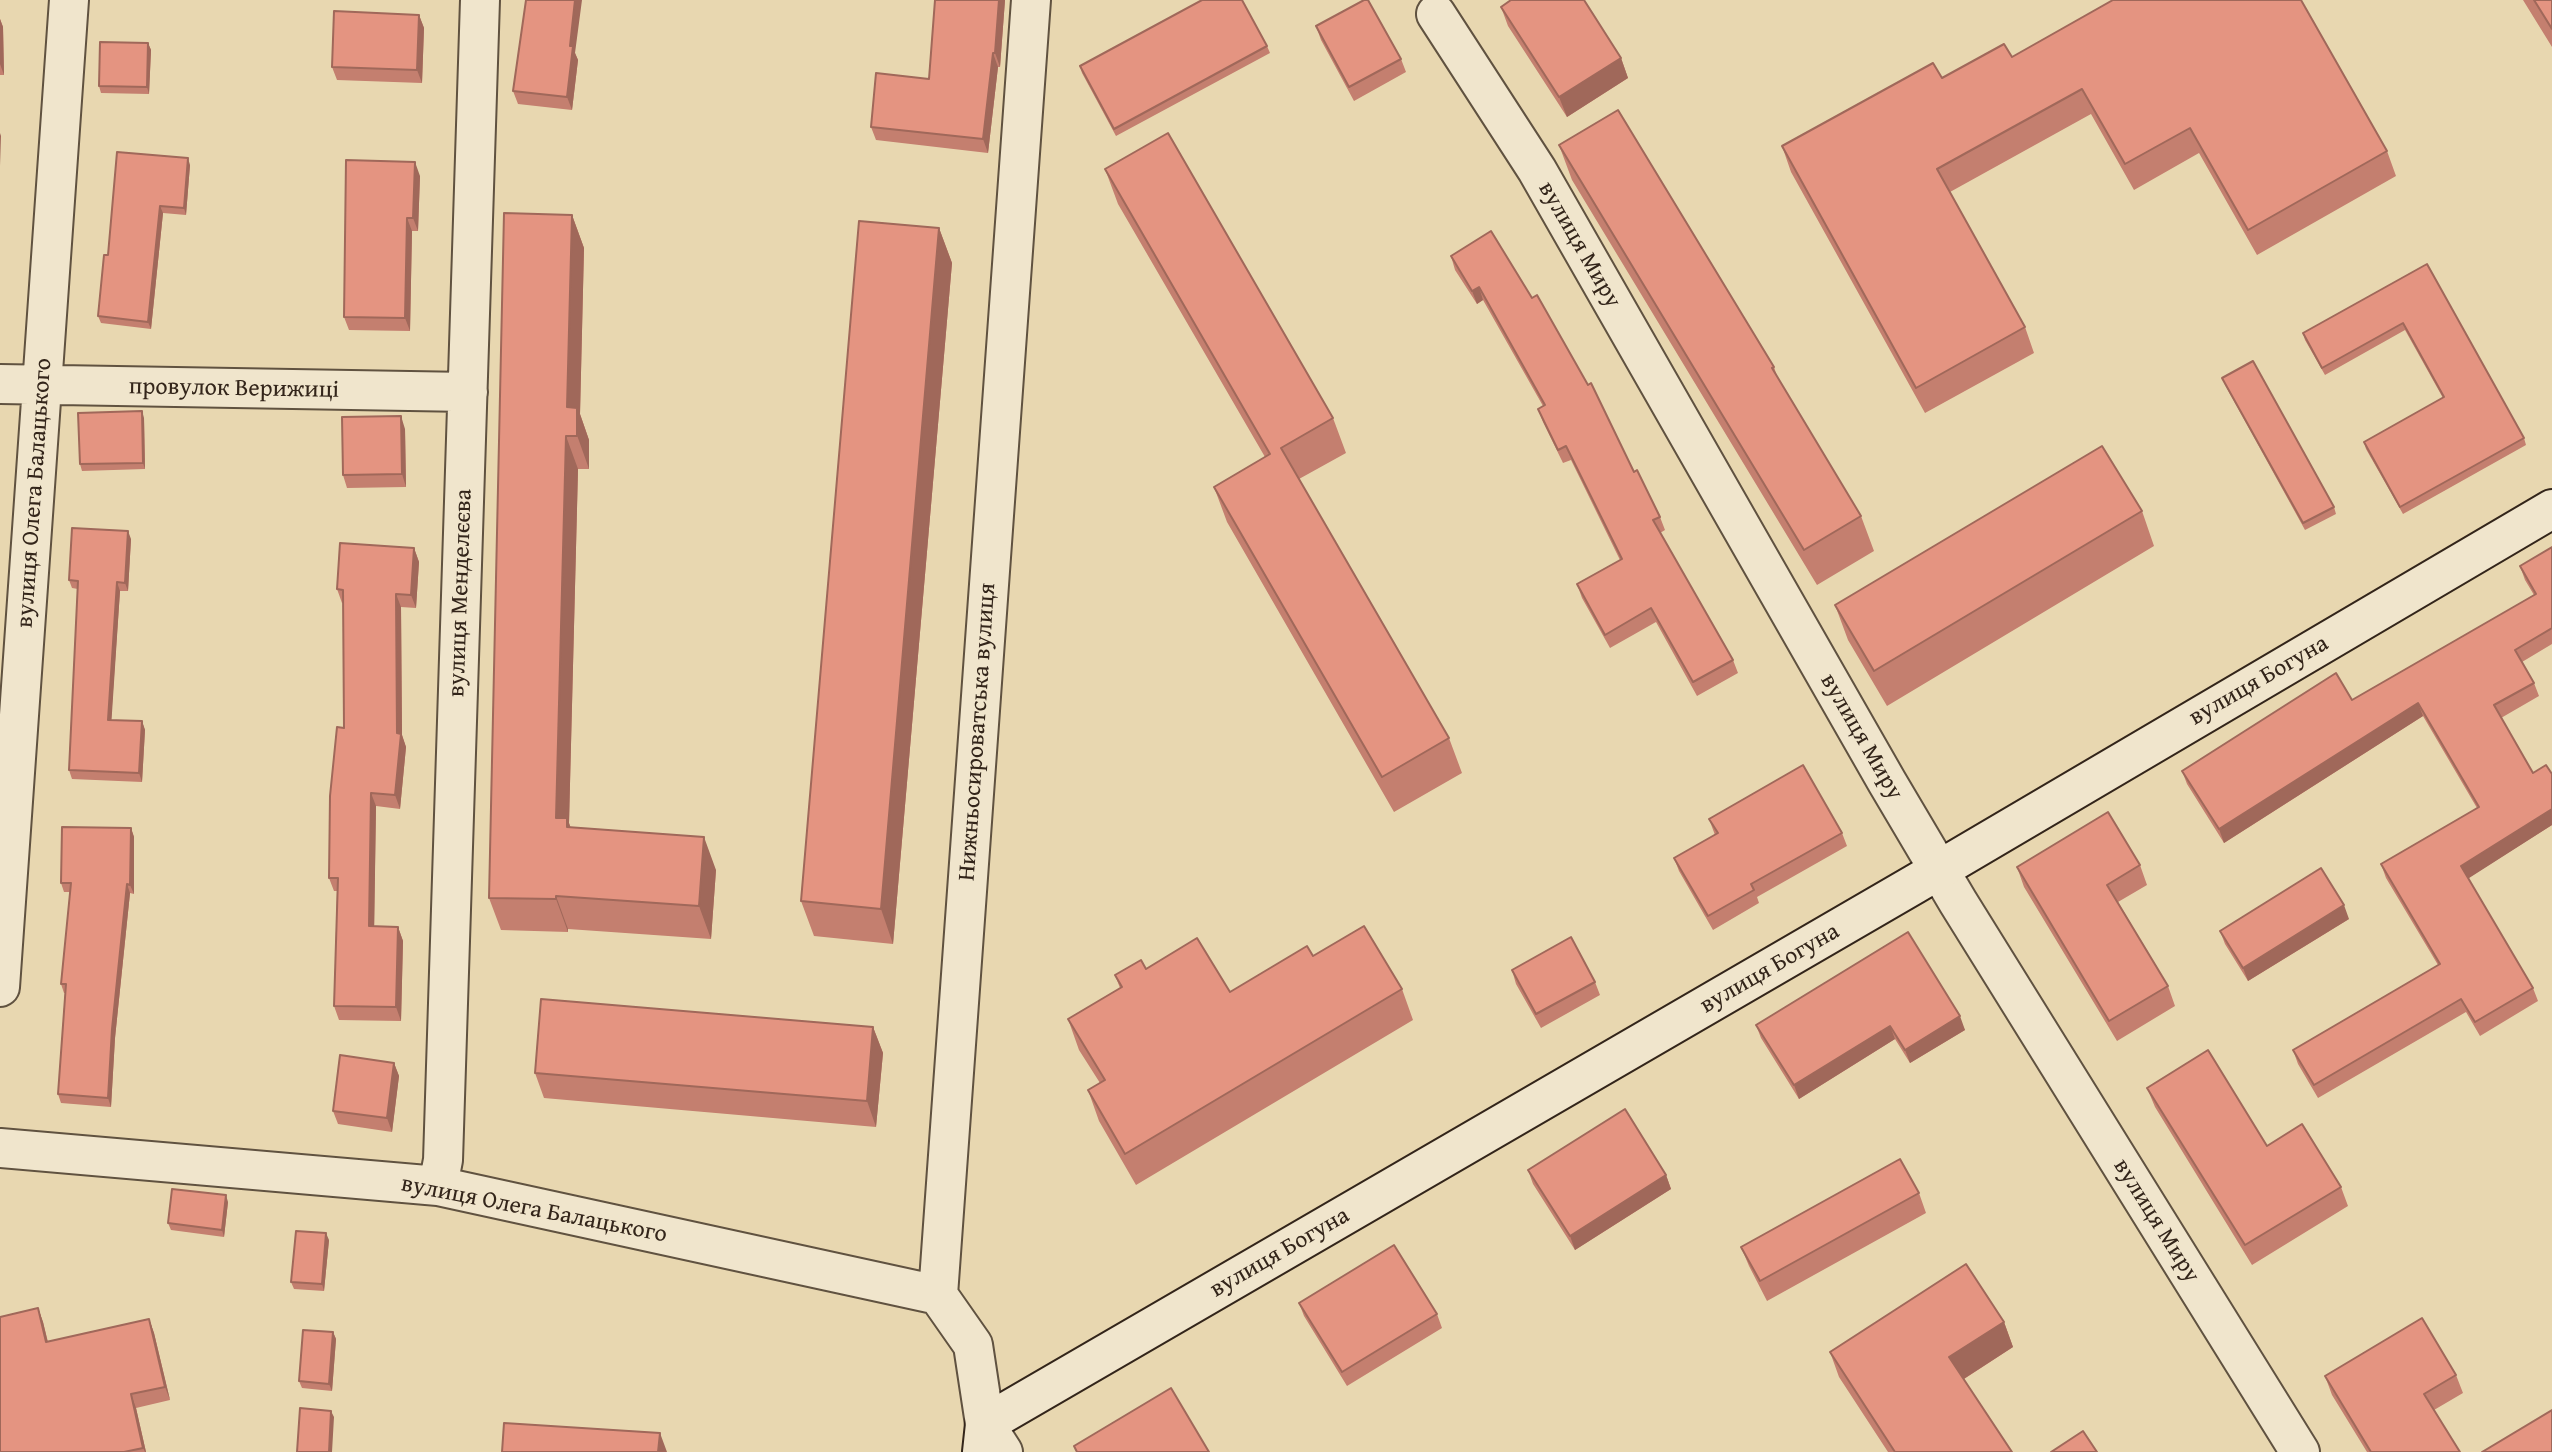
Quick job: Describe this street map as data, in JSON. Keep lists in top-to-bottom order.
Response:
{
  "streets": {
    "street": [
      "вулиця Миру",
      "провулок Верижиці",
      "вулиця Олега Балацького",
      "вулиця Менделєєва",
      "вулиця Богуна",
      "Нижньосироватська вулиця"
    ]
  },
  "crossings": [
    ["вулиця Миру", "вулиця Богуна"],
    ["провулок Верижиці", "вулиця Олега Балацького"],
    ["провулок Верижиці", "вулиця Менделєєва"],
    ["вулиця Олега Балацького", "вулиця Менделєєва"],
    ["вулиця Олега Балацького", "Нижньосироватська вулиця"]
  ]
}
